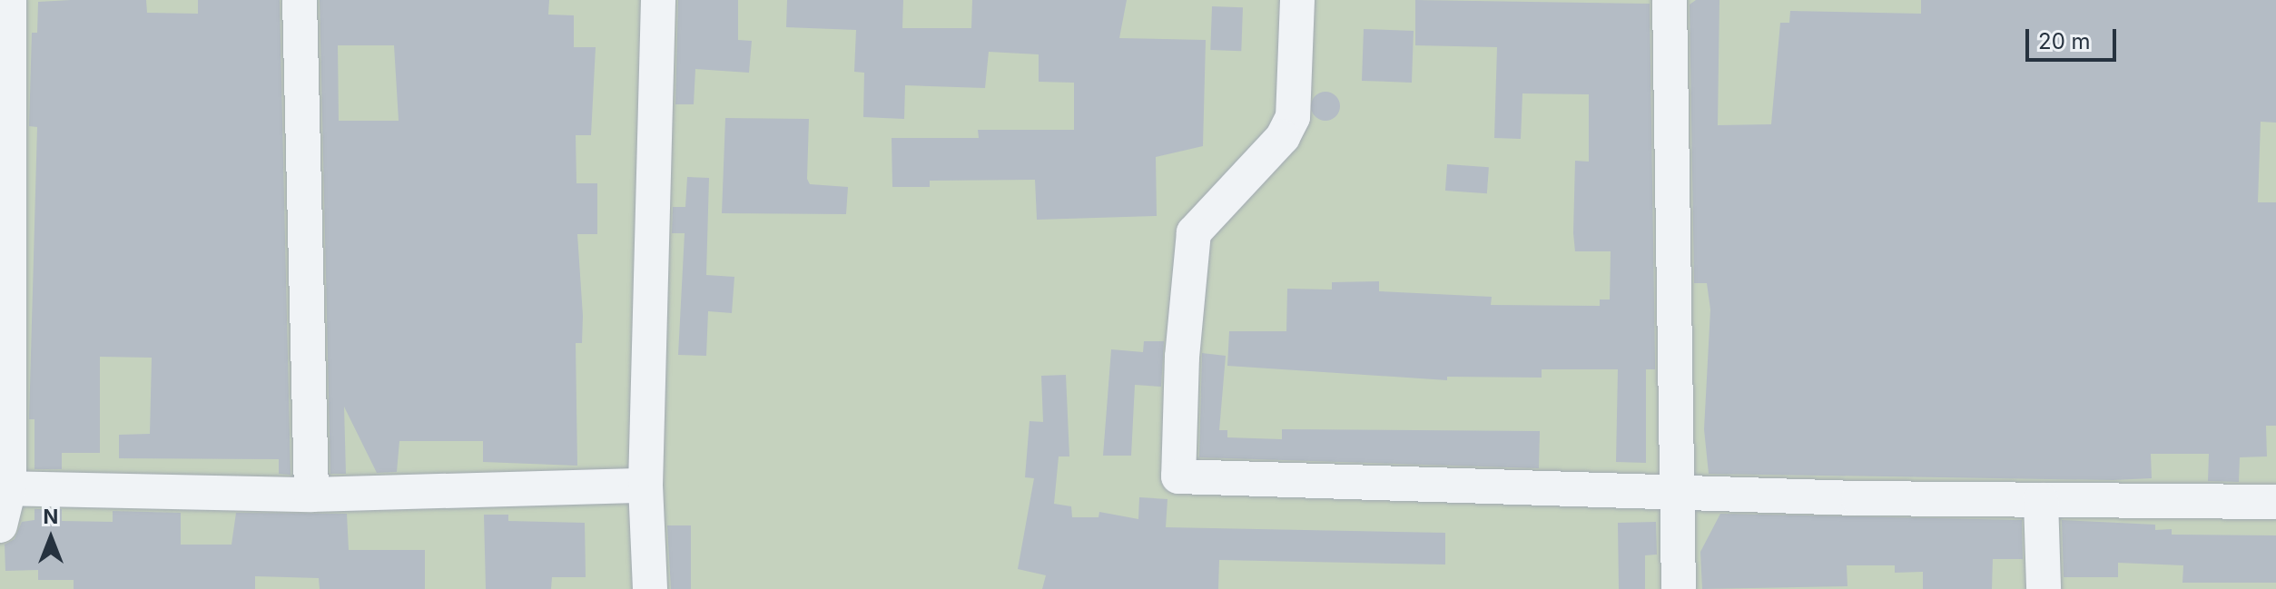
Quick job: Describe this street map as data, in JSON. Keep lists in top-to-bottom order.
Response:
{
  "scale_bar": "20 m",
  "north": "top"
}
